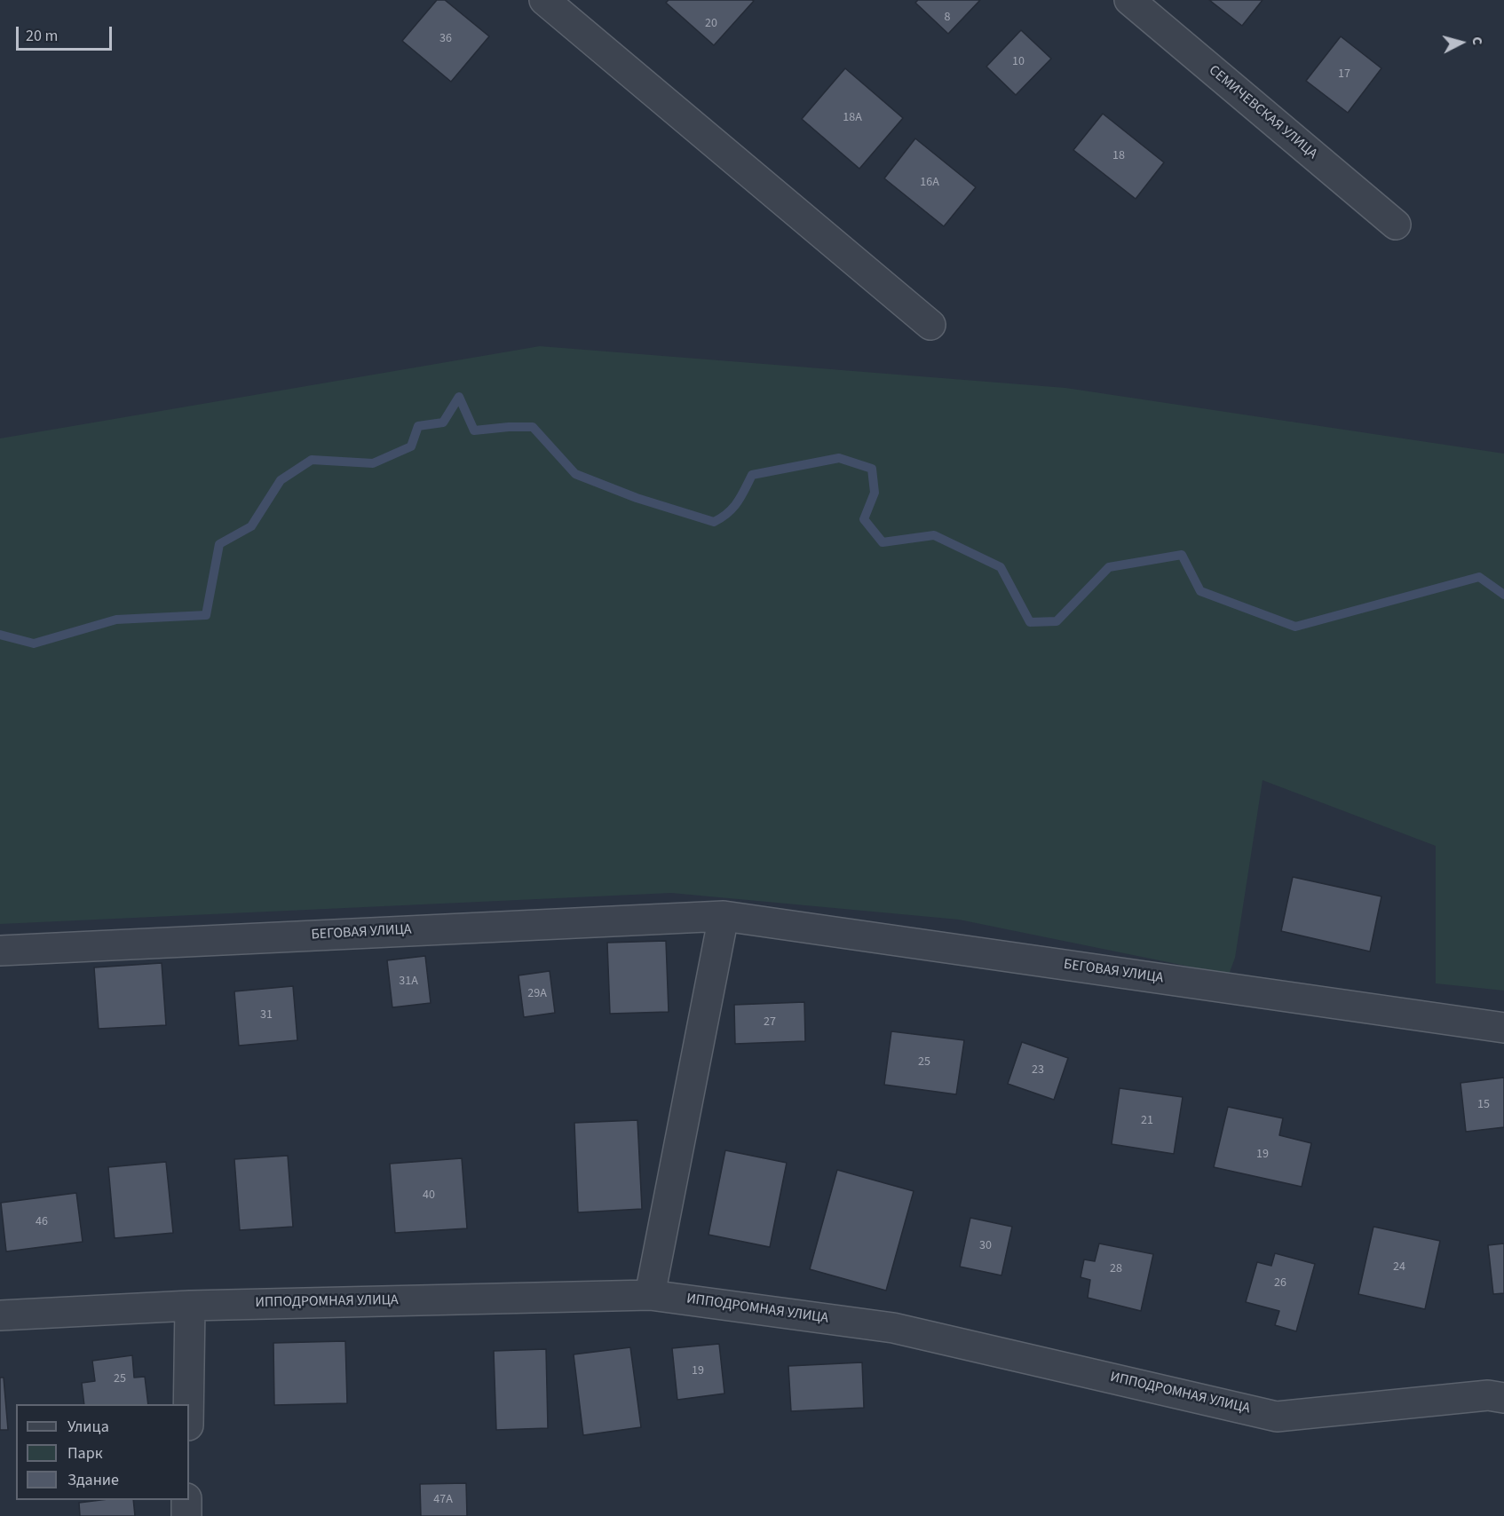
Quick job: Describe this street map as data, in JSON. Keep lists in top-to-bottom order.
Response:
{
  "streets": {
    "street": ["СЕМИЧЕВСКАЯ УЛИЦА", "БЕГОВАЯ УЛИЦА", "ИППОДРОМНАЯ УЛИЦА"]
  },
  "house_numbers": [
    "8",
    "20",
    "36",
    "10",
    "17",
    "18А",
    "18",
    "16А",
    "31А",
    "29А",
    "31",
    "27",
    "25",
    "23",
    "15",
    "21",
    "19",
    "40",
    "46",
    "30",
    "24",
    "28",
    "26",
    "19",
    "25",
    "47А"
  ],
  "legend": ["Улица", "Парк", "Здание"],
  "scale_bar": "20 m",
  "north": "right"
}
